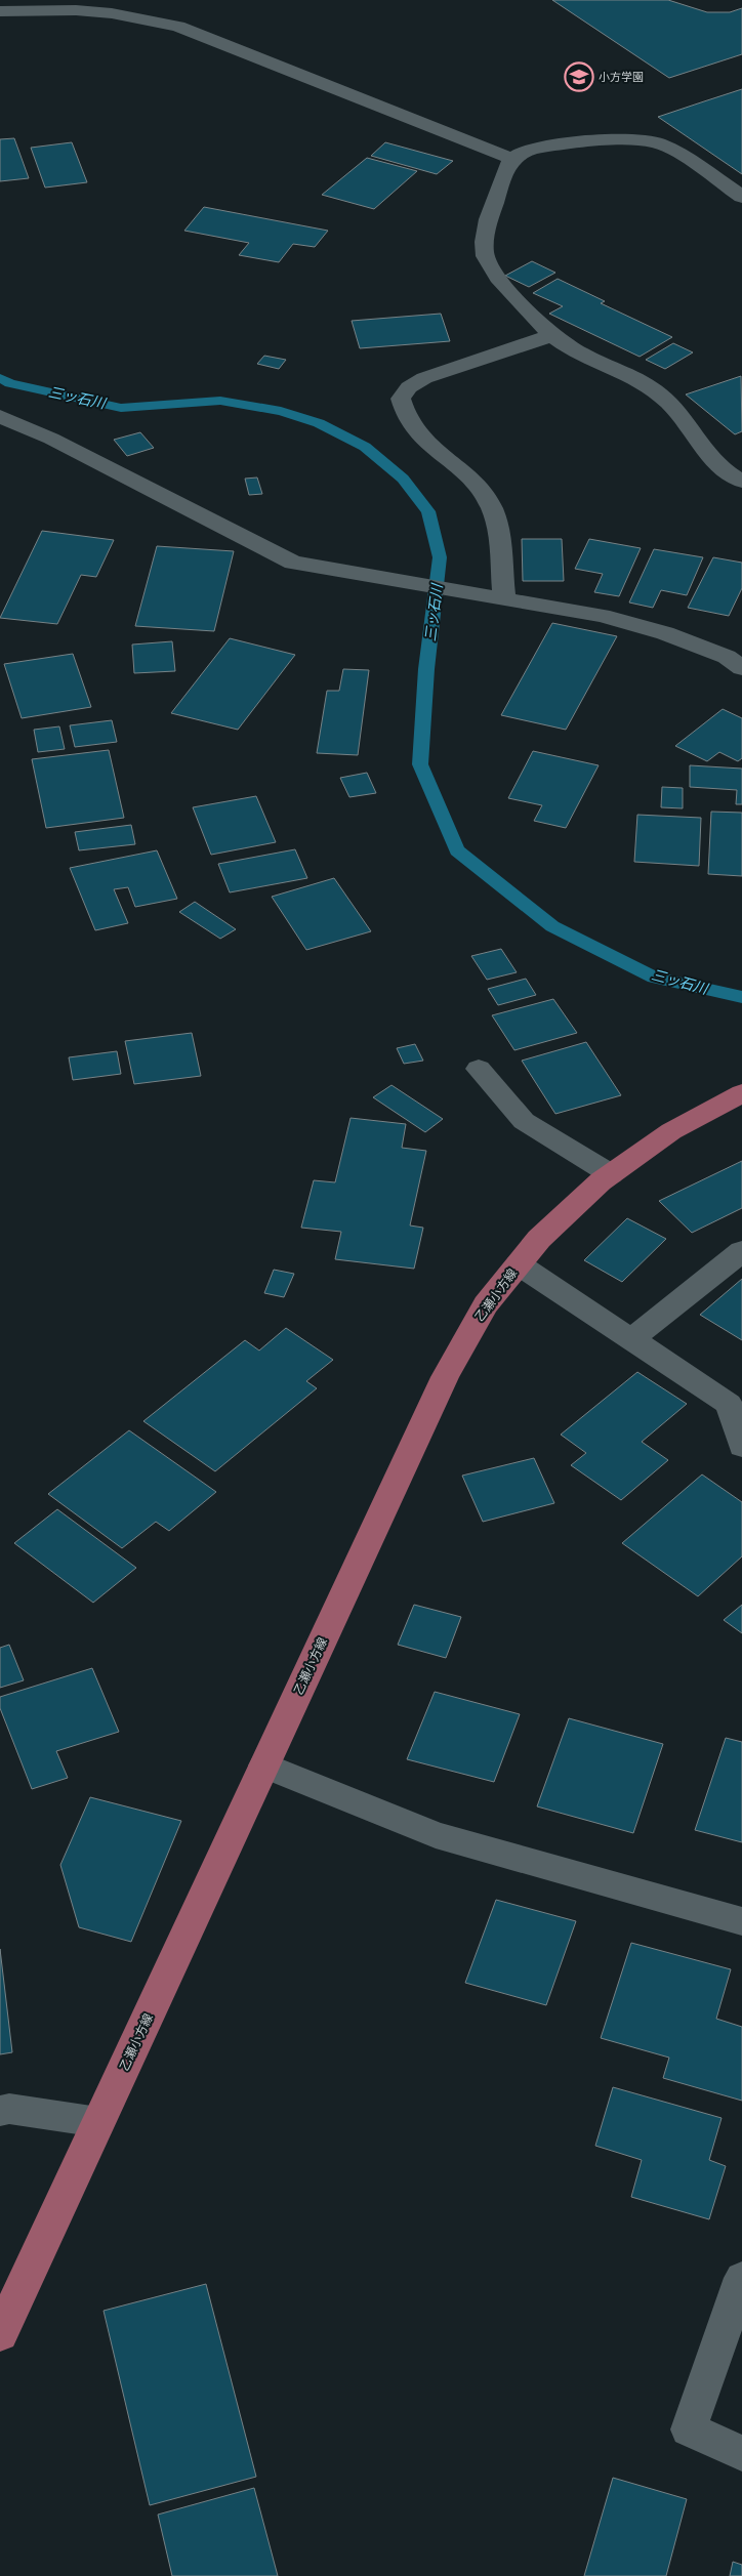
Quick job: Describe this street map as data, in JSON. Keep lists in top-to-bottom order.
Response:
{
  "streets": {
    "main road": ["乙瀬小方線"]
  },
  "water": ["三ッ石川"],
  "places": {
    "school or university": ["小方学園"]
  }
}
